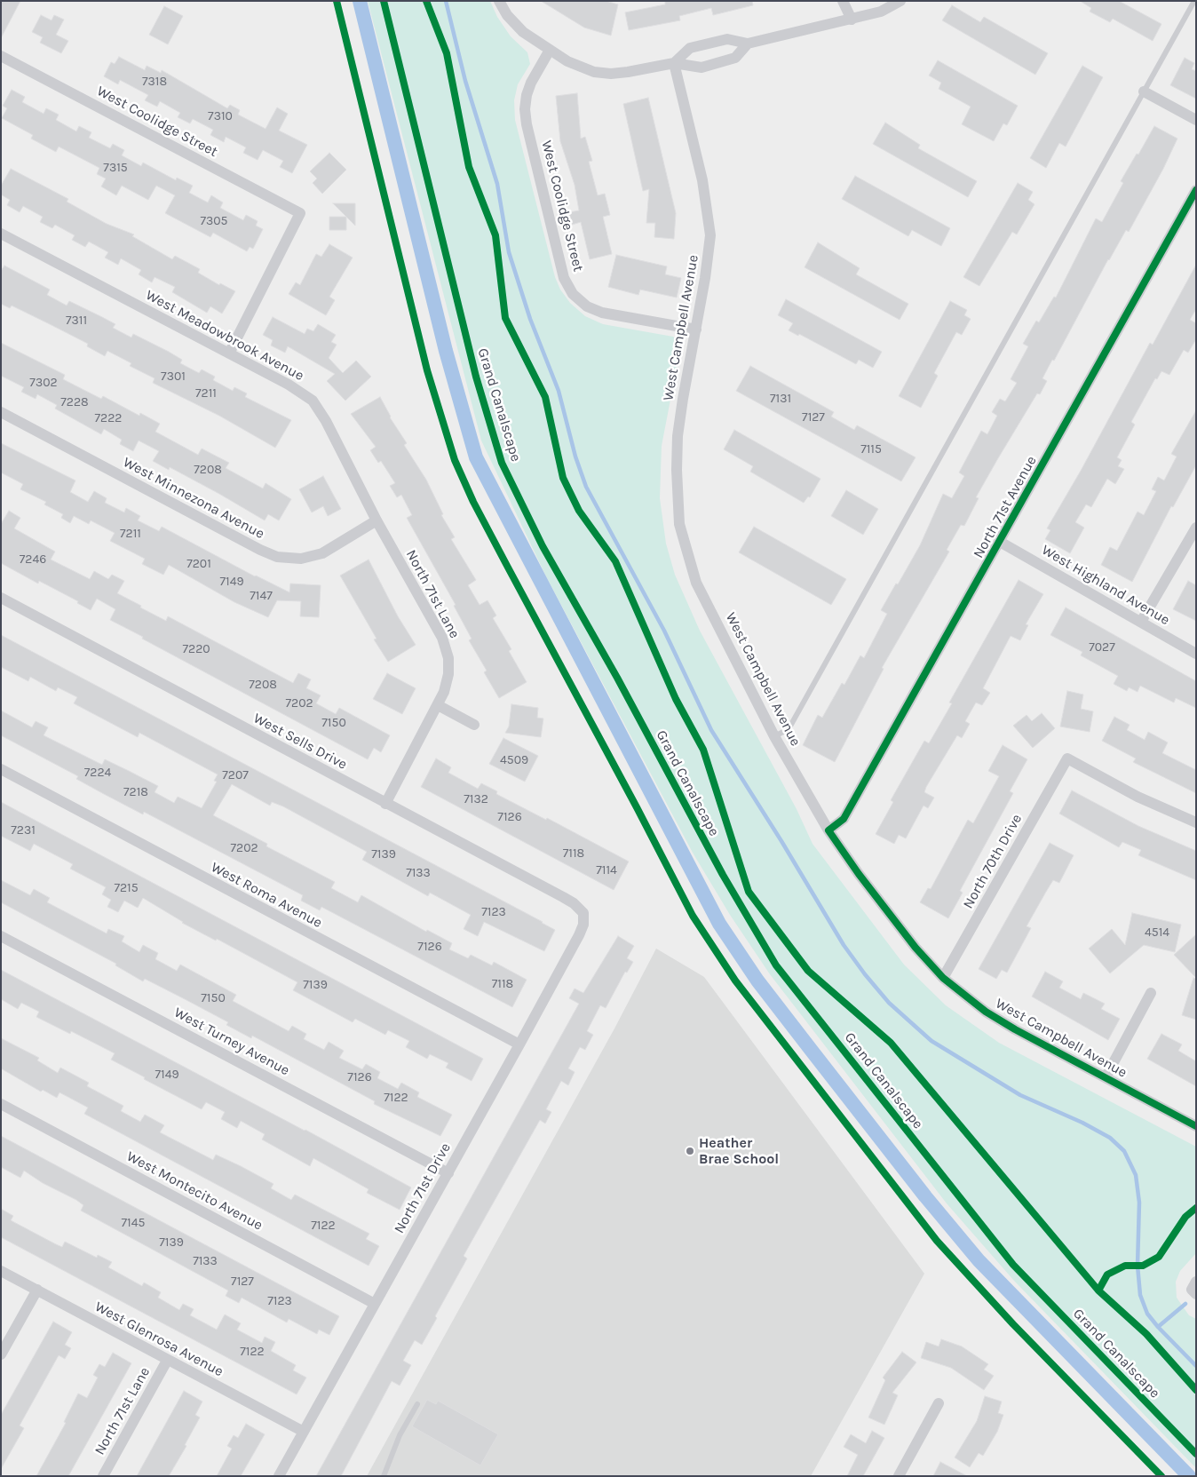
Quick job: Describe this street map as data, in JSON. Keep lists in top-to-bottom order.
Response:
{
  "streets": {
    "street": [
      "West Coolidge Street",
      "West Campbell Avenue",
      "West Meadowbrook Avenue",
      "West Minnezona Avenue",
      "North 71st Avenue",
      "West Highland Avenue",
      "North 71st Lane",
      "West Sells Drive",
      "North 70th Drive",
      "West Roma Avenue",
      "West Turney Avenue",
      "North 71st Drive",
      "West Montecito Avenue",
      "West Glenrosa Avenue"
    ],
    "cycle path": ["Grand Canalscape"]
  },
  "crossings": [
    ["West Coolidge Street", "West Campbell Avenue"],
    ["West Coolidge Street", "West Meadowbrook Avenue"],
    ["West Campbell Avenue", "North 71st Avenue"],
    ["West Campbell Avenue", "North 70th Drive"],
    ["West Meadowbrook Avenue", "West Minnezona Avenue"],
    ["West Meadowbrook Avenue", "North 71st Lane"],
    ["West Minnezona Avenue", "North 71st Lane"],
    ["North 71st Avenue", "West Highland Avenue"],
    ["North 71st Lane", "West Sells Drive"],
    ["North 71st Lane", "West Glenrosa Avenue"],
    ["West Sells Drive", "North 71st Drive"],
    ["West Roma Avenue", "North 71st Drive"],
    ["West Turney Avenue", "North 71st Drive"],
    ["North 71st Drive", "West Montecito Avenue"],
    ["North 71st Drive", "West Glenrosa Avenue"]
  ],
  "places": ["Heather Brae School"],
  "house_numbers": [
    "7318",
    "7310",
    "7315",
    "7305",
    "7311",
    "7301",
    "7302",
    "7211",
    "7131",
    "7228",
    "7127",
    "7222",
    "7115",
    "7208",
    "7211",
    "7246",
    "7201",
    "7149",
    "7147",
    "7027",
    "7220",
    "7208",
    "7202",
    "7150",
    "4509",
    "7224",
    "7207",
    "7218",
    "7132",
    "7126",
    "7231",
    "7202",
    "7118",
    "7139",
    "7114",
    "7133",
    "7215",
    "7123",
    "4514",
    "7126",
    "7118",
    "7139",
    "7150",
    "7149",
    "7126",
    "7122",
    "7145",
    "7122",
    "7139",
    "7133",
    "7127",
    "7123",
    "7122"
  ]
}
